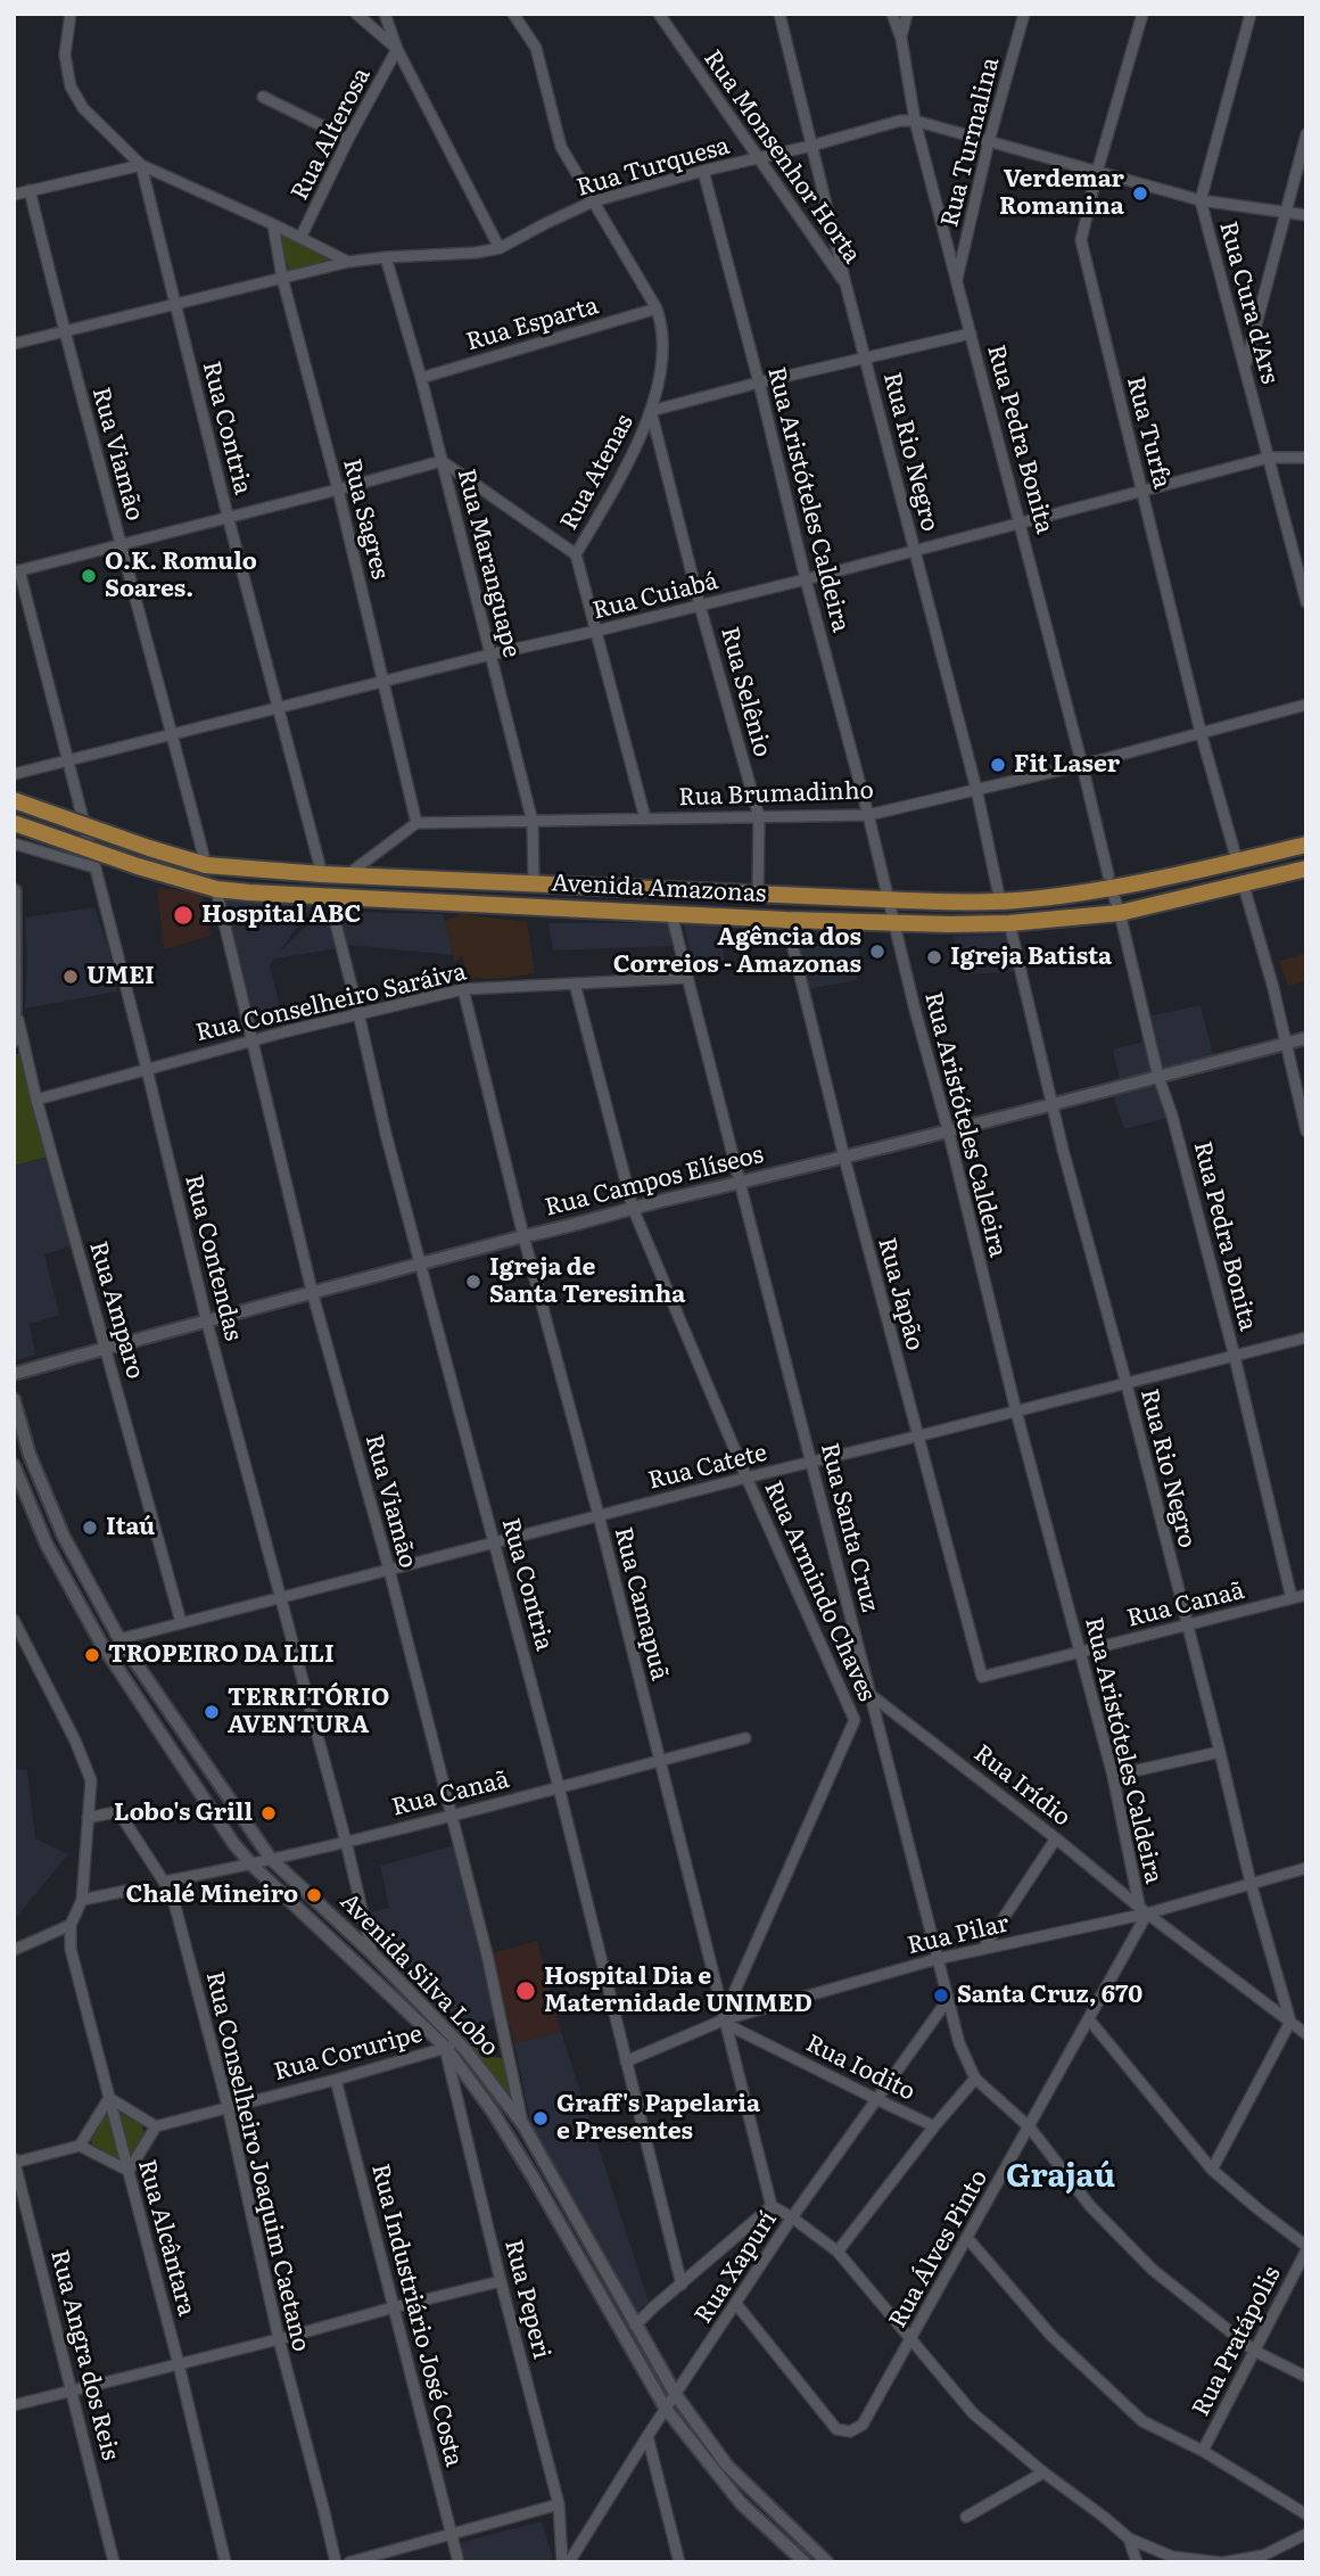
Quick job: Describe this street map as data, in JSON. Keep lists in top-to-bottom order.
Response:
{
  "streets": {
    "main road": ["Avenida Amazonas"],
    "street": [
      "Rua Alterosa",
      "Rua Turmalina",
      "Rua Monsenhor Horta",
      "Rua Turquesa",
      "Rua Cura d'Ars",
      "Rua Esparta",
      "Rua Contria",
      "Rua Turfa",
      "Rua Pedra Bonita",
      "Rua Rio Negro",
      "Rua Viamão",
      "Rua Atenas",
      "Rua Aristóteles Caldeira",
      "Rua Sagres",
      "Rua Maranguape",
      "Rua Cuiabá",
      "Rua Selênio",
      "Rua Brumadinho",
      "Rua Conselheiro Saráiva",
      "Rua Campos Elíseos",
      "Rua Contendas",
      "Rua Japão",
      "Rua Amparo",
      "Rua Catete",
      "Rua Santa Cruz",
      "Rua Armindo Chaves",
      "Rua Camapuã",
      "Rua Canaã",
      "Rua Irídio",
      "Rua Pilar",
      "Avenida Silva Lobo",
      "Rua Coruripe",
      "Rua Iodito",
      "Rua Conselheiro Joaquim Caetano",
      "Rua Alcântara",
      "Rua Álves Pinto",
      "Rua Xapurí",
      "Rua Peperi",
      "Rua Industriário José Costa",
      "Rua Pratápolis",
      "Rua Angra dos Reis"
    ]
  },
  "crossings": [
    ["Rua Turmalina", "Rua Turquesa"],
    ["Rua Turmalina", "Rua Pedra Bonita"],
    ["Rua Monsenhor Horta", "Rua Turquesa"],
    ["Rua Monsenhor Horta", "Rua Rio Negro"],
    ["Rua Turquesa", "Rua Cura d'Ars"],
    ["Rua Turquesa", "Rua Contria"],
    ["Rua Turquesa", "Rua Turfa"],
    ["Rua Turquesa", "Rua Pedra Bonita"],
    ["Rua Turquesa", "Rua Rio Negro"],
    ["Rua Turquesa", "Rua Viamão"],
    ["Rua Turquesa", "Rua Atenas"],
    ["Rua Turquesa", "Rua Aristóteles Caldeira"],
    ["Rua Turquesa", "Rua Sagres"],
    ["Rua Turquesa", "Rua Maranguape"],
    ["Rua Cura d'Ars", "Rua Cuiabá"],
    ["Rua Esparta", "Rua Atenas"],
    ["Rua Esparta", "Rua Maranguape"],
    ["Rua Contria", "Rua Cuiabá"],
    ["Rua Contria", "Avenida Amazonas"],
    ["Rua Contria", "Rua Conselheiro Saráiva"],
    ["Rua Contria", "Rua Campos Elíseos"],
    ["Rua Contria", "Rua Catete"],
    ["Rua Contria", "Rua Canaã"],
    ["Rua Contria", "Rua Pilar"],
    ["Rua Turfa", "Rua Cuiabá"],
    ["Rua Turfa", "Rua Brumadinho"],
    ["Rua Turfa", "Avenida Amazonas"],
    ["Rua Pedra Bonita", "Rua Cuiabá"],
    ["Rua Pedra Bonita", "Rua Brumadinho"],
    ["Rua Pedra Bonita", "Avenida Amazonas"],
    ["Rua Pedra Bonita", "Rua Campos Elíseos"],
    ["Rua Pedra Bonita", "Rua Catete"],
    ["Rua Pedra Bonita", "Rua Canaã"],
    ["Rua Rio Negro", "Rua Cuiabá"],
    ["Rua Rio Negro", "Rua Brumadinho"],
    ["Rua Rio Negro", "Avenida Amazonas"],
    ["Rua Rio Negro", "Rua Campos Elíseos"],
    ["Rua Rio Negro", "Rua Catete"],
    ["Rua Rio Negro", "Rua Canaã"],
    ["Rua Rio Negro", "Rua Irídio"],
    ["Rua Rio Negro", "Rua Pilar"],
    ["Rua Viamão", "Rua Cuiabá"],
    ["Rua Viamão", "Avenida Amazonas"],
    ["Rua Viamão", "Rua Conselheiro Saráiva"],
    ["Rua Viamão", "Rua Campos Elíseos"],
    ["Rua Viamão", "Rua Catete"],
    ["Rua Viamão", "Rua Canaã"],
    ["Rua Viamão", "Avenida Silva Lobo"],
    ["Rua Atenas", "Rua Cuiabá"],
    ["Rua Atenas", "Rua Selênio"],
    ["Rua Atenas", "Rua Brumadinho"],
    ["Rua Aristóteles Caldeira", "Rua Cuiabá"],
    ["Rua Aristóteles Caldeira", "Rua Brumadinho"],
    ["Rua Aristóteles Caldeira", "Avenida Amazonas"],
    ["Rua Aristóteles Caldeira", "Rua Campos Elíseos"],
    ["Rua Aristóteles Caldeira", "Rua Catete"],
    ["Rua Aristóteles Caldeira", "Rua Canaã"],
    ["Rua Aristóteles Caldeira", "Rua Irídio"],
    ["Rua Sagres", "Rua Cuiabá"],
    ["Rua Sagres", "Rua Brumadinho"],
    ["Rua Maranguape", "Rua Cuiabá"],
    ["Rua Maranguape", "Rua Brumadinho"],
    ["Rua Maranguape", "Avenida Amazonas"],
    ["Rua Cuiabá", "Rua Selênio"],
    ["Rua Cuiabá", "Rua Contendas"],
    ["Rua Selênio", "Rua Brumadinho"],
    ["Rua Selênio", "Avenida Amazonas"],
    ["Avenida Amazonas", "Rua Japão"],
    ["Avenida Amazonas", "Rua Santa Cruz"],
    ["Rua Conselheiro Saráiva", "Rua Contendas"],
    ["Rua Conselheiro Saráiva", "Rua Amparo"],
    ["Rua Conselheiro Saráiva", "Rua Santa Cruz"],
    ["Rua Conselheiro Saráiva", "Rua Armindo Chaves"],
    ["Rua Conselheiro Saráiva", "Rua Camapuã"],
    ["Rua Campos Elíseos", "Rua Contendas"],
    ["Rua Campos Elíseos", "Rua Japão"],
    ["Rua Campos Elíseos", "Rua Amparo"],
    ["Rua Campos Elíseos", "Rua Santa Cruz"],
    ["Rua Campos Elíseos", "Rua Armindo Chaves"],
    ["Rua Campos Elíseos", "Rua Camapuã"],
    ["Rua Contendas", "Rua Catete"],
    ["Rua Contendas", "Rua Canaã"],
    ["Rua Contendas", "Avenida Silva Lobo"],
    ["Rua Japão", "Rua Catete"],
    ["Rua Japão", "Rua Canaã"],
    ["Rua Amparo", "Rua Catete"],
    ["Rua Catete", "Rua Santa Cruz"],
    ["Rua Catete", "Rua Armindo Chaves"],
    ["Rua Catete", "Rua Camapuã"],
    ["Rua Catete", "Avenida Silva Lobo"],
    ["Rua Santa Cruz", "Rua Irídio"],
    ["Rua Santa Cruz", "Rua Pilar"],
    ["Rua Santa Cruz", "Rua Álves Pinto"],
    ["Rua Santa Cruz", "Rua Xapurí"],
    ["Rua Santa Cruz", "Rua Pratápolis"],
    ["Rua Armindo Chaves", "Rua Camapuã"],
    ["Rua Armindo Chaves", "Rua Pilar"],
    ["Rua Armindo Chaves", "Rua Iodito"],
    ["Rua Camapuã", "Rua Canaã"],
    ["Rua Camapuã", "Rua Pilar"],
    ["Rua Camapuã", "Rua Iodito"],
    ["Rua Canaã", "Avenida Silva Lobo"],
    ["Rua Canaã", "Rua Conselheiro Joaquim Caetano"],
    ["Rua Irídio", "Rua Pilar"],
    ["Rua Irídio", "Rua Álves Pinto"],
    ["Rua Pilar", "Rua Iodito"],
    ["Rua Pilar", "Rua Álves Pinto"],
    ["Avenida Silva Lobo", "Rua Coruripe"],
    ["Avenida Silva Lobo", "Rua Xapurí"],
    ["Avenida Silva Lobo", "Rua Peperi"],
    ["Rua Coruripe", "Rua Conselheiro Joaquim Caetano"],
    ["Rua Coruripe", "Rua Peperi"],
    ["Rua Coruripe", "Rua Industriário José Costa"],
    ["Rua Iodito", "Rua Xapurí"],
    ["Rua Álves Pinto", "Rua Xapurí"],
    ["Rua Xapurí", "Rua Peperi"]
  ],
  "districts": ["Grajaú"],
  "places": [
    "Verdemar Romanina",
    "O.K. Romulo Soares.",
    "Fit Laser",
    "Hospital ABC",
    "Agência dos Correios - Amazonas",
    "Igreja Batista",
    "UMEI",
    "Igreja de Santa Teresinha",
    "Itaú",
    "TROPEIRO DA LILI",
    "TERRITÓRIO AVENTURA",
    "Lobo's Grill",
    "Chalé Mineiro",
    "Hospital Dia e Maternidade UNIMED",
    "Santa Cruz, 670",
    "Graff's Papelaria e Presentes"
  ]
}
